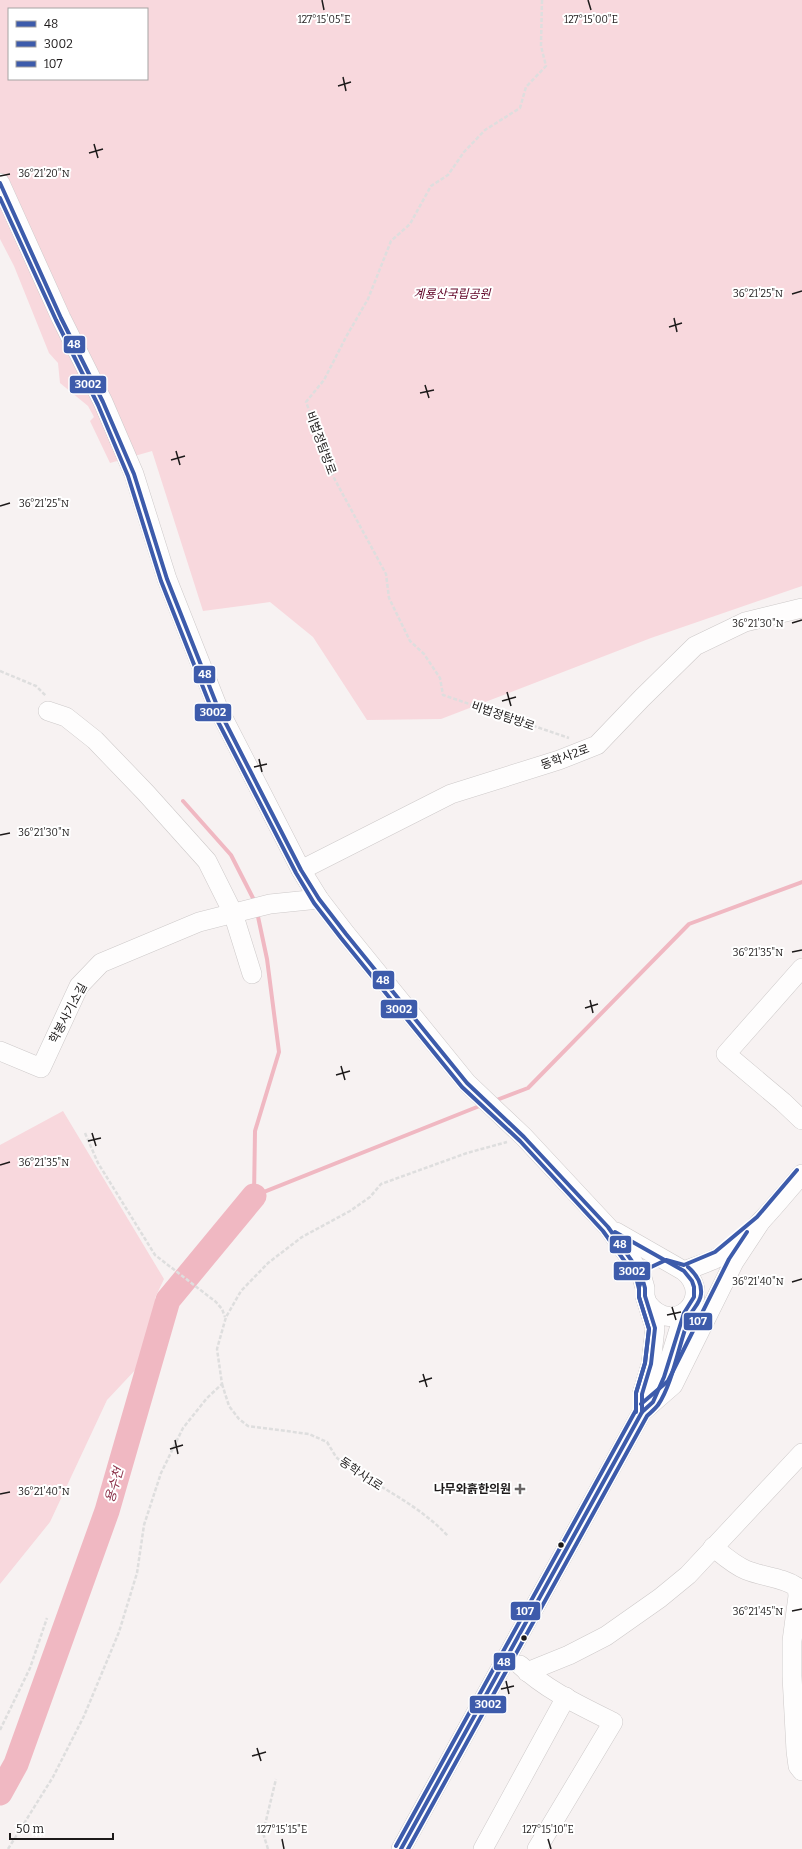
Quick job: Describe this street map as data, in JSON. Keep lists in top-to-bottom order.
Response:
{
  "streets": {
    "street": ["동학사2로", "학봉사기소길"],
    "path": ["비법정탐방로", "동학사1로"]
  },
  "crossings": [
    ["비법정탐방로", "동학사2로"]
  ],
  "water": ["용수천"],
  "parks": ["계룡산국립공원"],
  "places": {
    "health": ["나무와흙한의원"]
  },
  "lines": ["transit line 48", "transit line 3002", "transit line 107"],
  "legend": ["48", "3002", "107"],
  "scale_bar": "50 m",
  "coordinates": [
    "127°15'05\"E",
    "127°15'00\"E",
    "36°21'20\"N",
    "36°21'25\"N",
    "36°21'30\"N",
    "36°21'35\"N",
    "36°21'40\"N",
    "36°21'45\"N",
    "127°15'15\"E",
    "127°15'10\"E"
  ]
}
